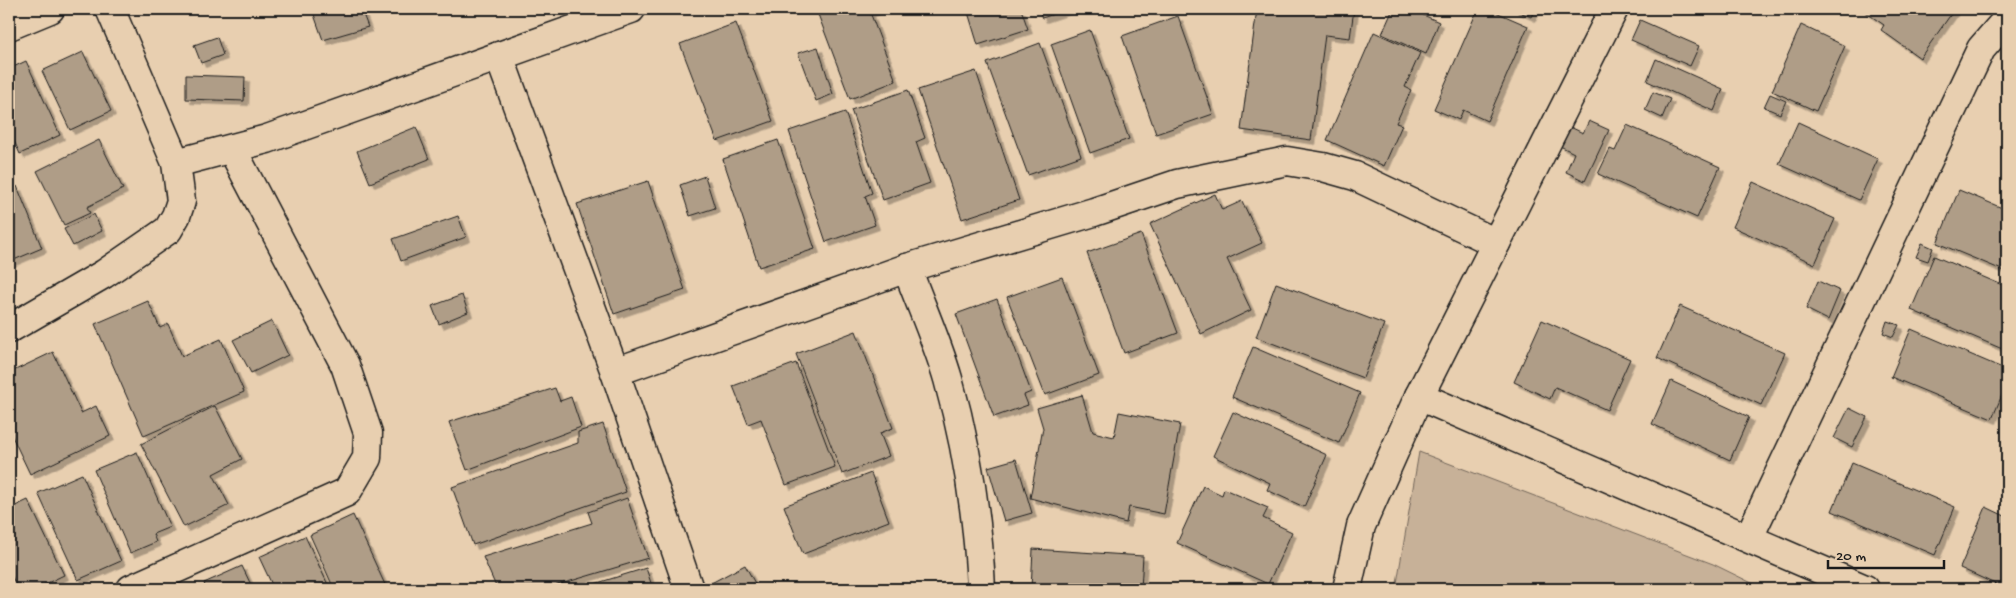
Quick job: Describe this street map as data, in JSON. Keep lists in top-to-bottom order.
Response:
{
  "scale_bar": "20 m"
}
